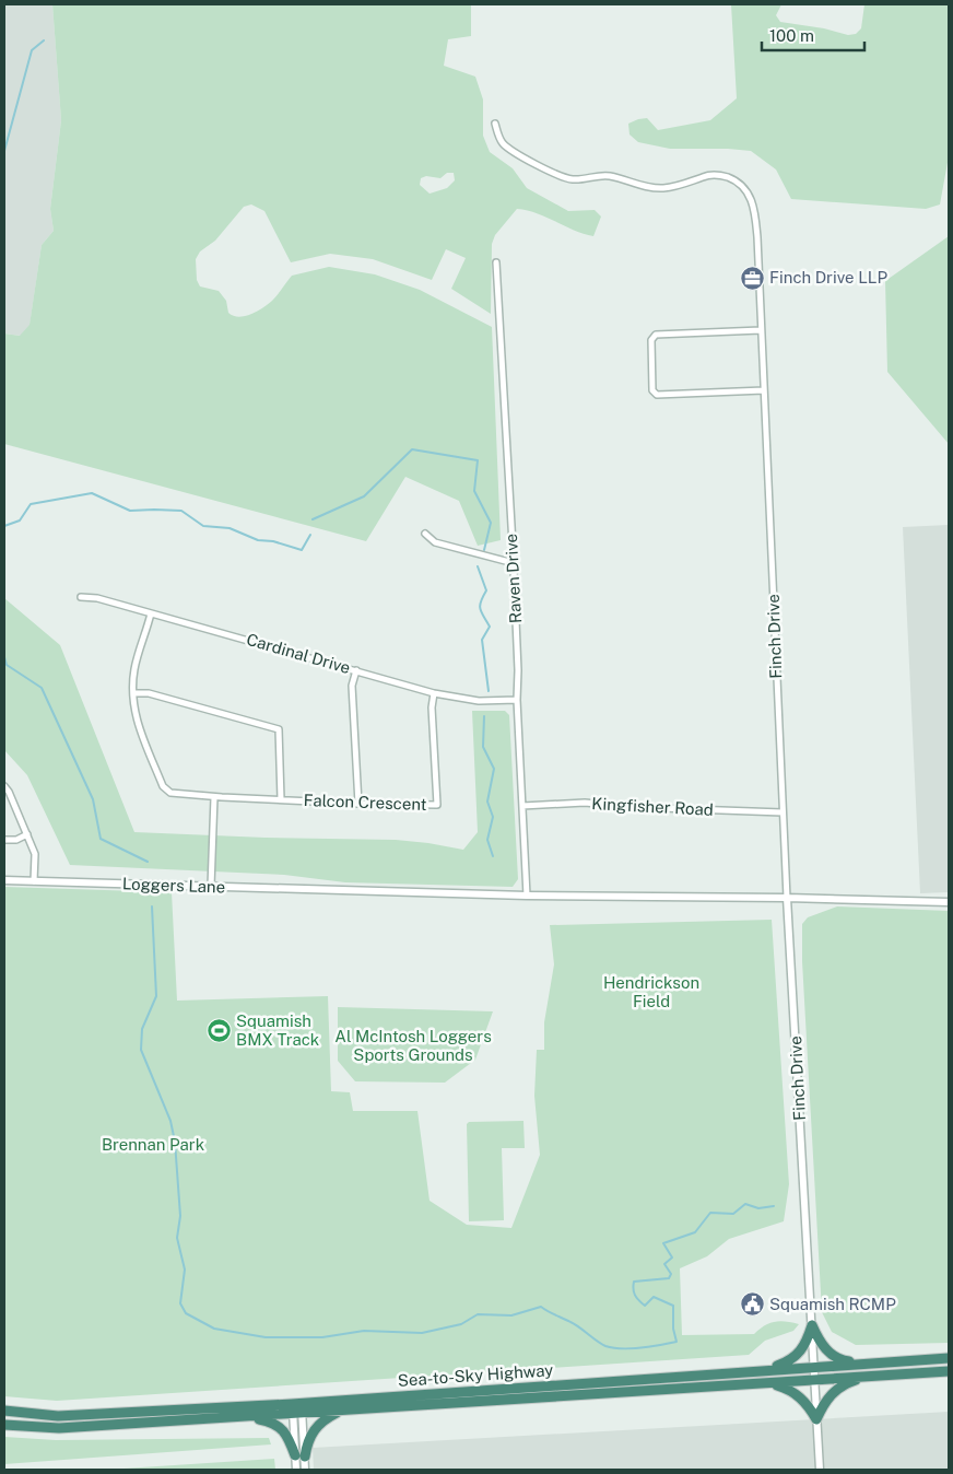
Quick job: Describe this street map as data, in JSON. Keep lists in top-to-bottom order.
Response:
{
  "streets": {
    "highway": ["Sea-to-Sky Highway"],
    "street": [
      "Raven Drive",
      "Finch Drive",
      "Cardinal Drive",
      "Falcon Crescent",
      "Kingfisher Road",
      "Loggers Lane"
    ]
  },
  "crossings": [
    ["Raven Drive", "Cardinal Drive"],
    ["Raven Drive", "Kingfisher Road"],
    ["Raven Drive", "Loggers Lane"],
    ["Finch Drive", "Kingfisher Road"],
    ["Finch Drive", "Loggers Lane"],
    ["Finch Drive", "Sea-to-Sky Highway"],
    ["Cardinal Drive", "Falcon Crescent"]
  ],
  "parks": ["Hendrickson Field", "Al McIntosh Loggers Sports Grounds", "Brennan Park"],
  "places": {
    "office": ["Finch Drive LLP"],
    "sports": ["Squamish BMX Track"],
    "public building": ["Squamish RCMP"]
  },
  "scale_bar": "100 m"
}
